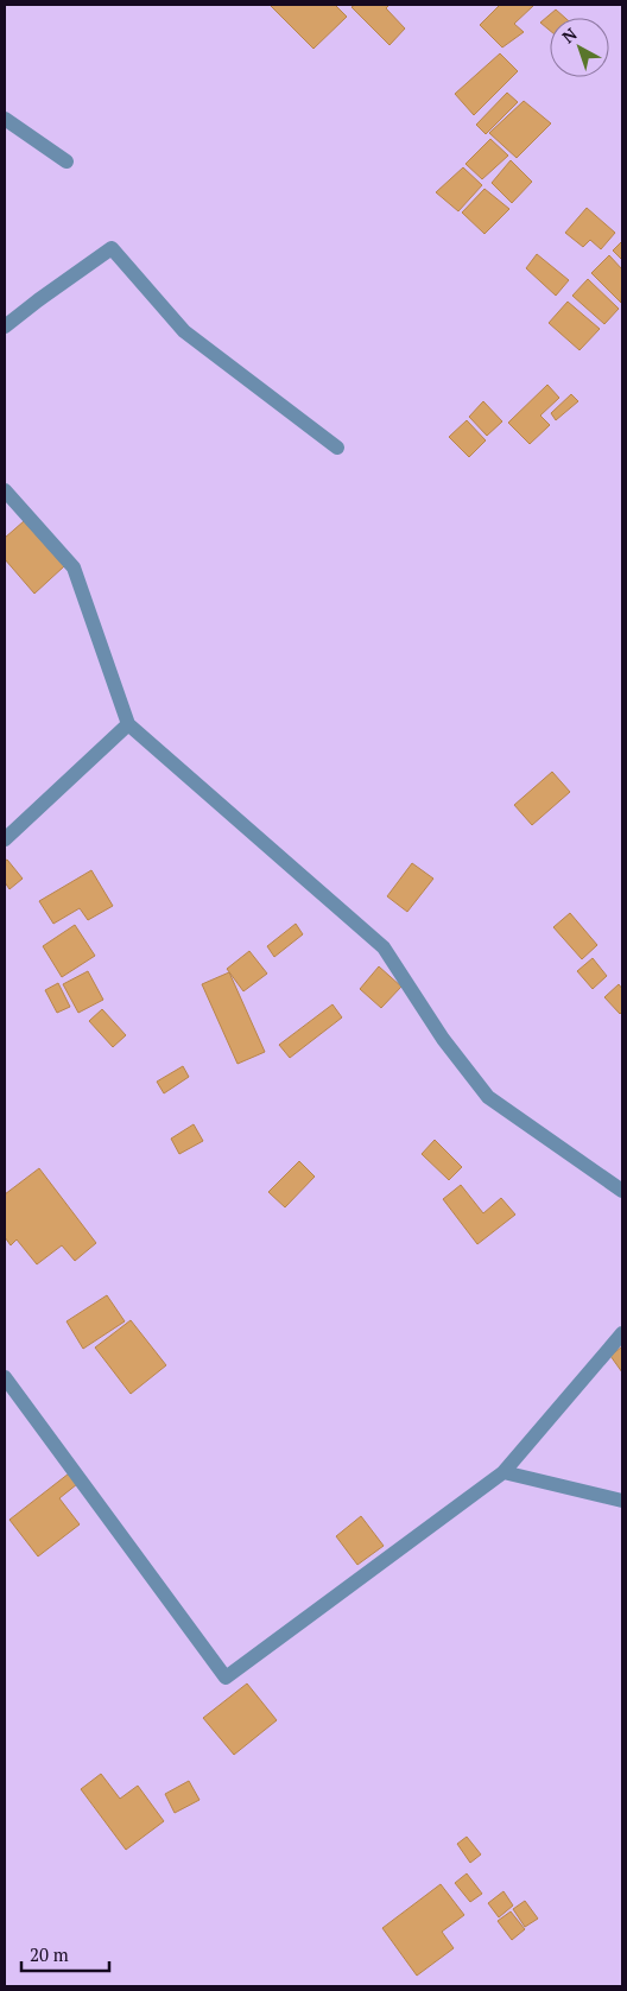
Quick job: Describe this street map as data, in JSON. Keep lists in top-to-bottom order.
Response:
{
  "scale_bar": "20 m",
  "north": "top left"
}
